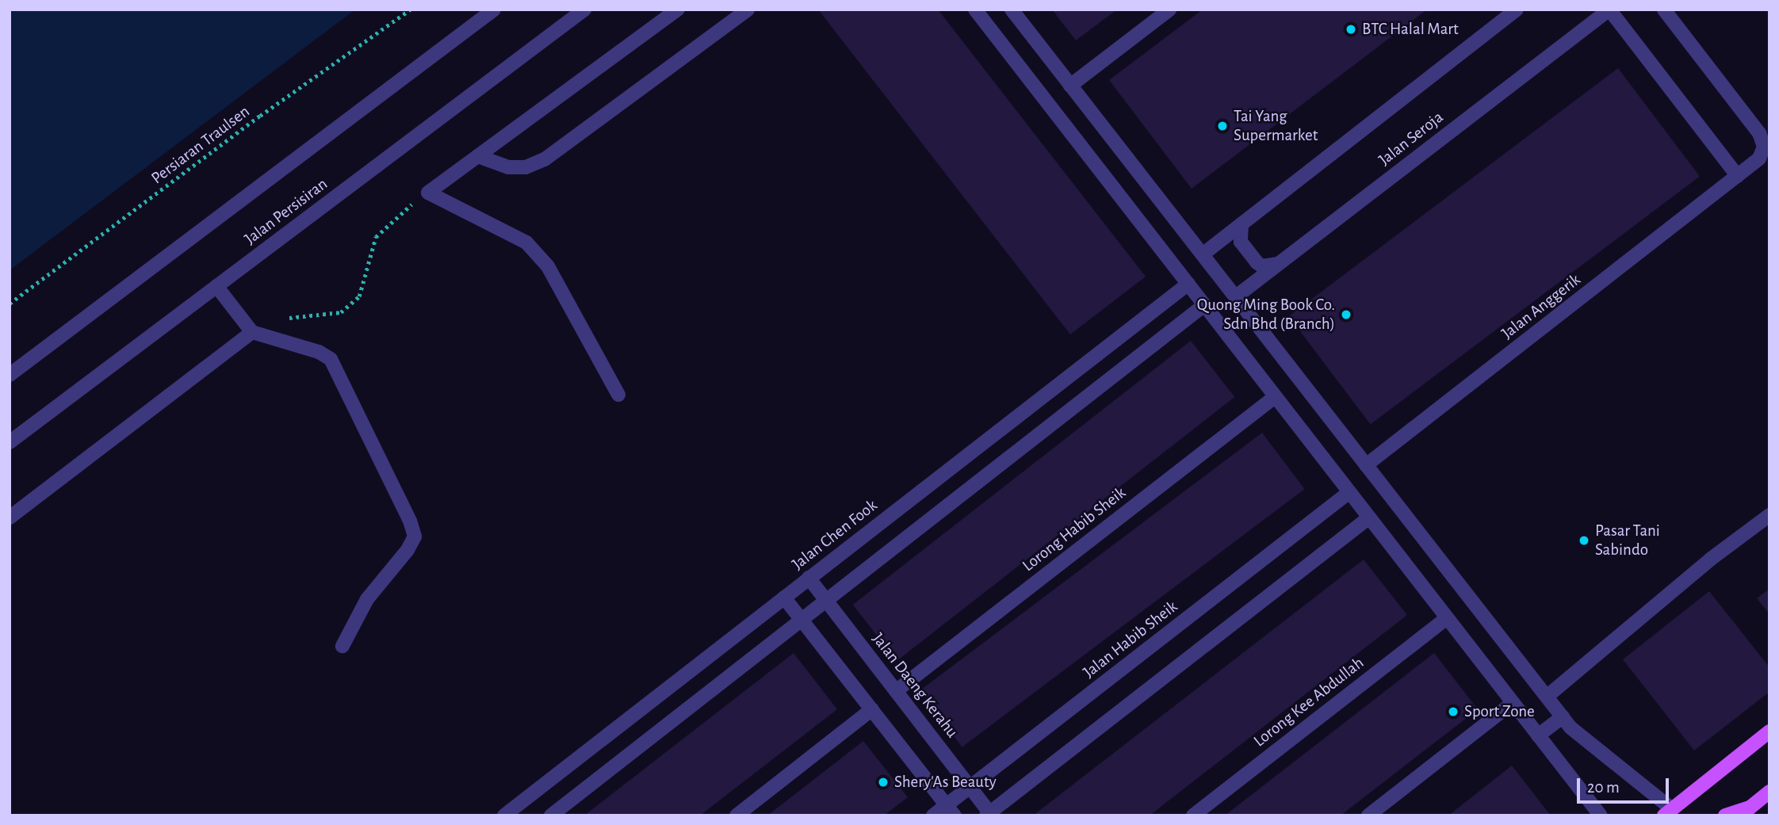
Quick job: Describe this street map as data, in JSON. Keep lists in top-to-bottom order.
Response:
{
  "streets": {
    "street": [
      "Jalan Seroja",
      "Jalan Persisiran",
      "Jalan Anggerik",
      "Lorong Habib Sheik",
      "Jalan Chen Fook",
      "Jalan Habib Sheik",
      "Jalan Daeng Kerahu",
      "Lorong Kee Abdullah"
    ],
    "path": ["Persiaran Traulsen"]
  },
  "crossings": [
    ["Lorong Habib Sheik", "Jalan Daeng Kerahu"],
    ["Jalan Chen Fook", "Jalan Daeng Kerahu"],
    ["Jalan Habib Sheik", "Jalan Daeng Kerahu"]
  ],
  "places": [
    "BTC Halal Mart",
    "Tai Yang Supermarket",
    "Quong Ming Book Co. Sdn Bhd (Branch)",
    "Pasar Tani Sabindo",
    "Sport Zone",
    "Shery'As Beauty"
  ],
  "scale_bar": "20 m"
}
